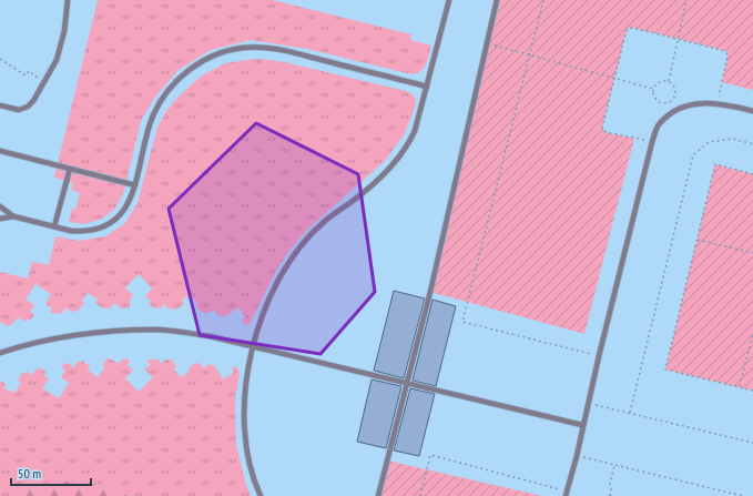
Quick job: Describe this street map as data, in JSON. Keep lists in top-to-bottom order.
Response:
{
  "scale_bar": "50 m"
}
